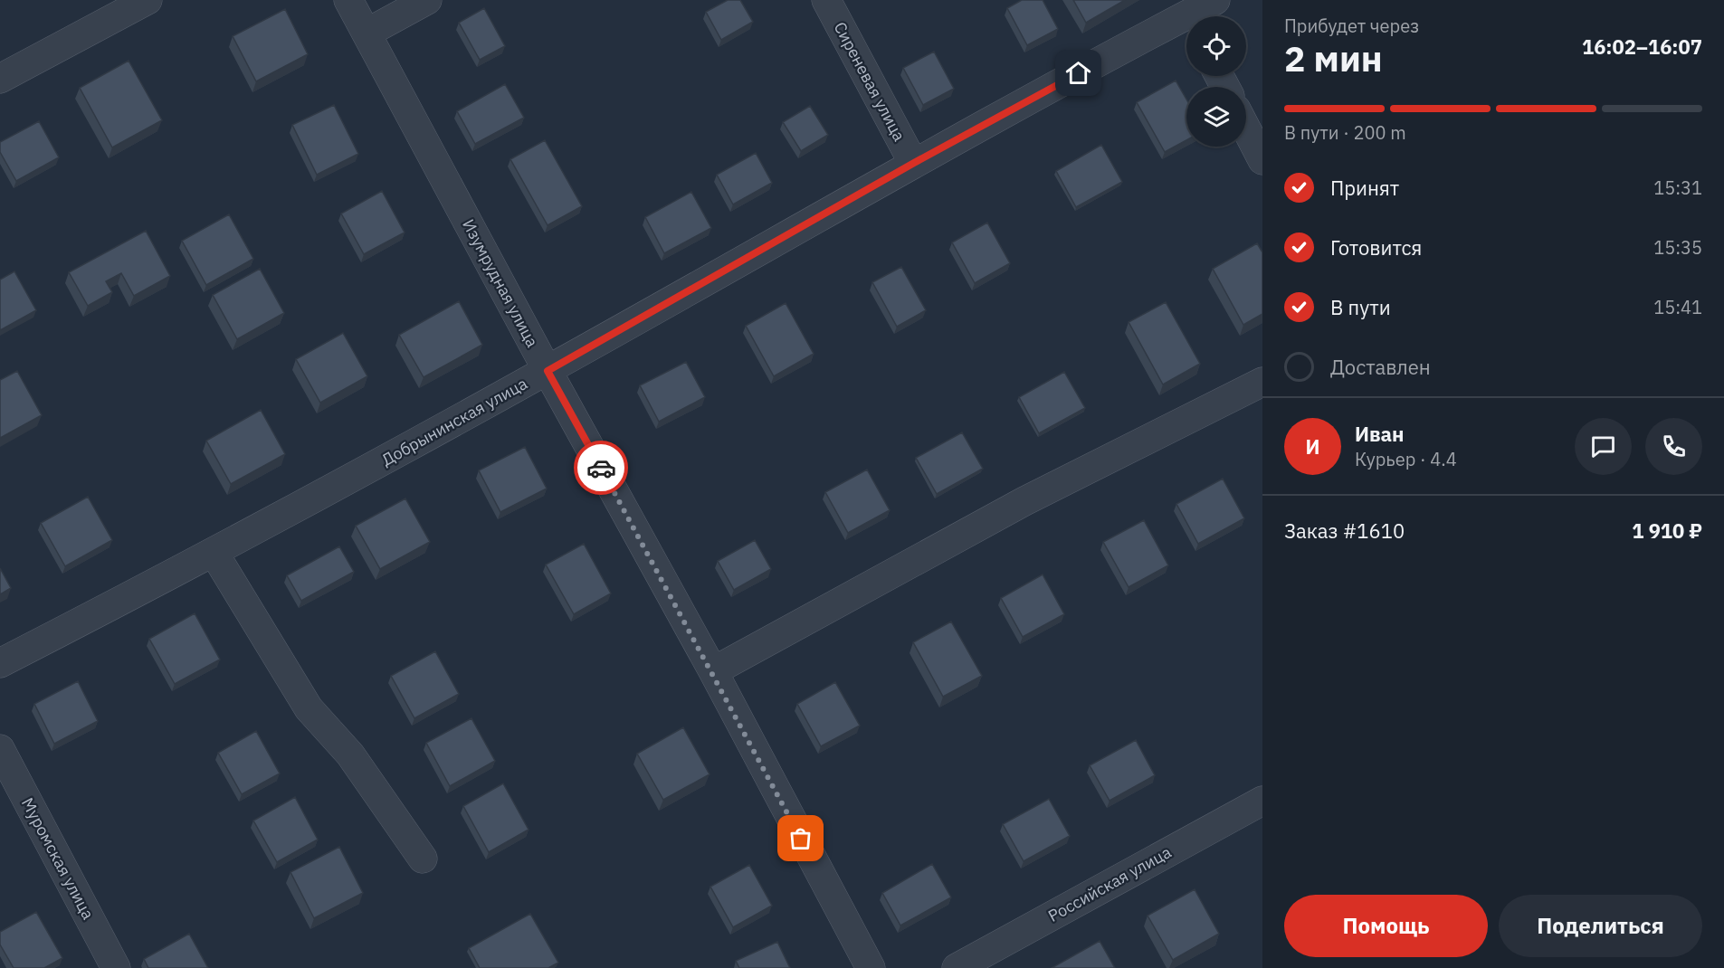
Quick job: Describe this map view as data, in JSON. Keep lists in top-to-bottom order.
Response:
{
  "streets": {
    "street": [
      "Сиреневая улица",
      "Изумрудная улица",
      "Добрынинская улица",
      "Муромская улица",
      "Российская улица"
    ]
  },
  "crossings": [
    ["Сиреневая улица", "Добрынинская улица"],
    ["Изумрудная улица", "Добрынинская улица"]
  ],
  "page": {
    "heading": ["2 мин", "Прибудет через", "16:02–16:07"],
    "panel": [
      "Иван",
      "Курьер · 4.4",
      "Заказ #1610",
      "1 910 ₽"
    ],
    "bar": "В пути · 200 m",
    "list": [
      ["Принят", "15:31"],
      ["Готовится", "15:35"],
      ["В пути", "15:41"],
      "Доставлен"
    ],
    "round": "И",
    "buttons": ["Помощь", "Поделиться"]
  }
}
